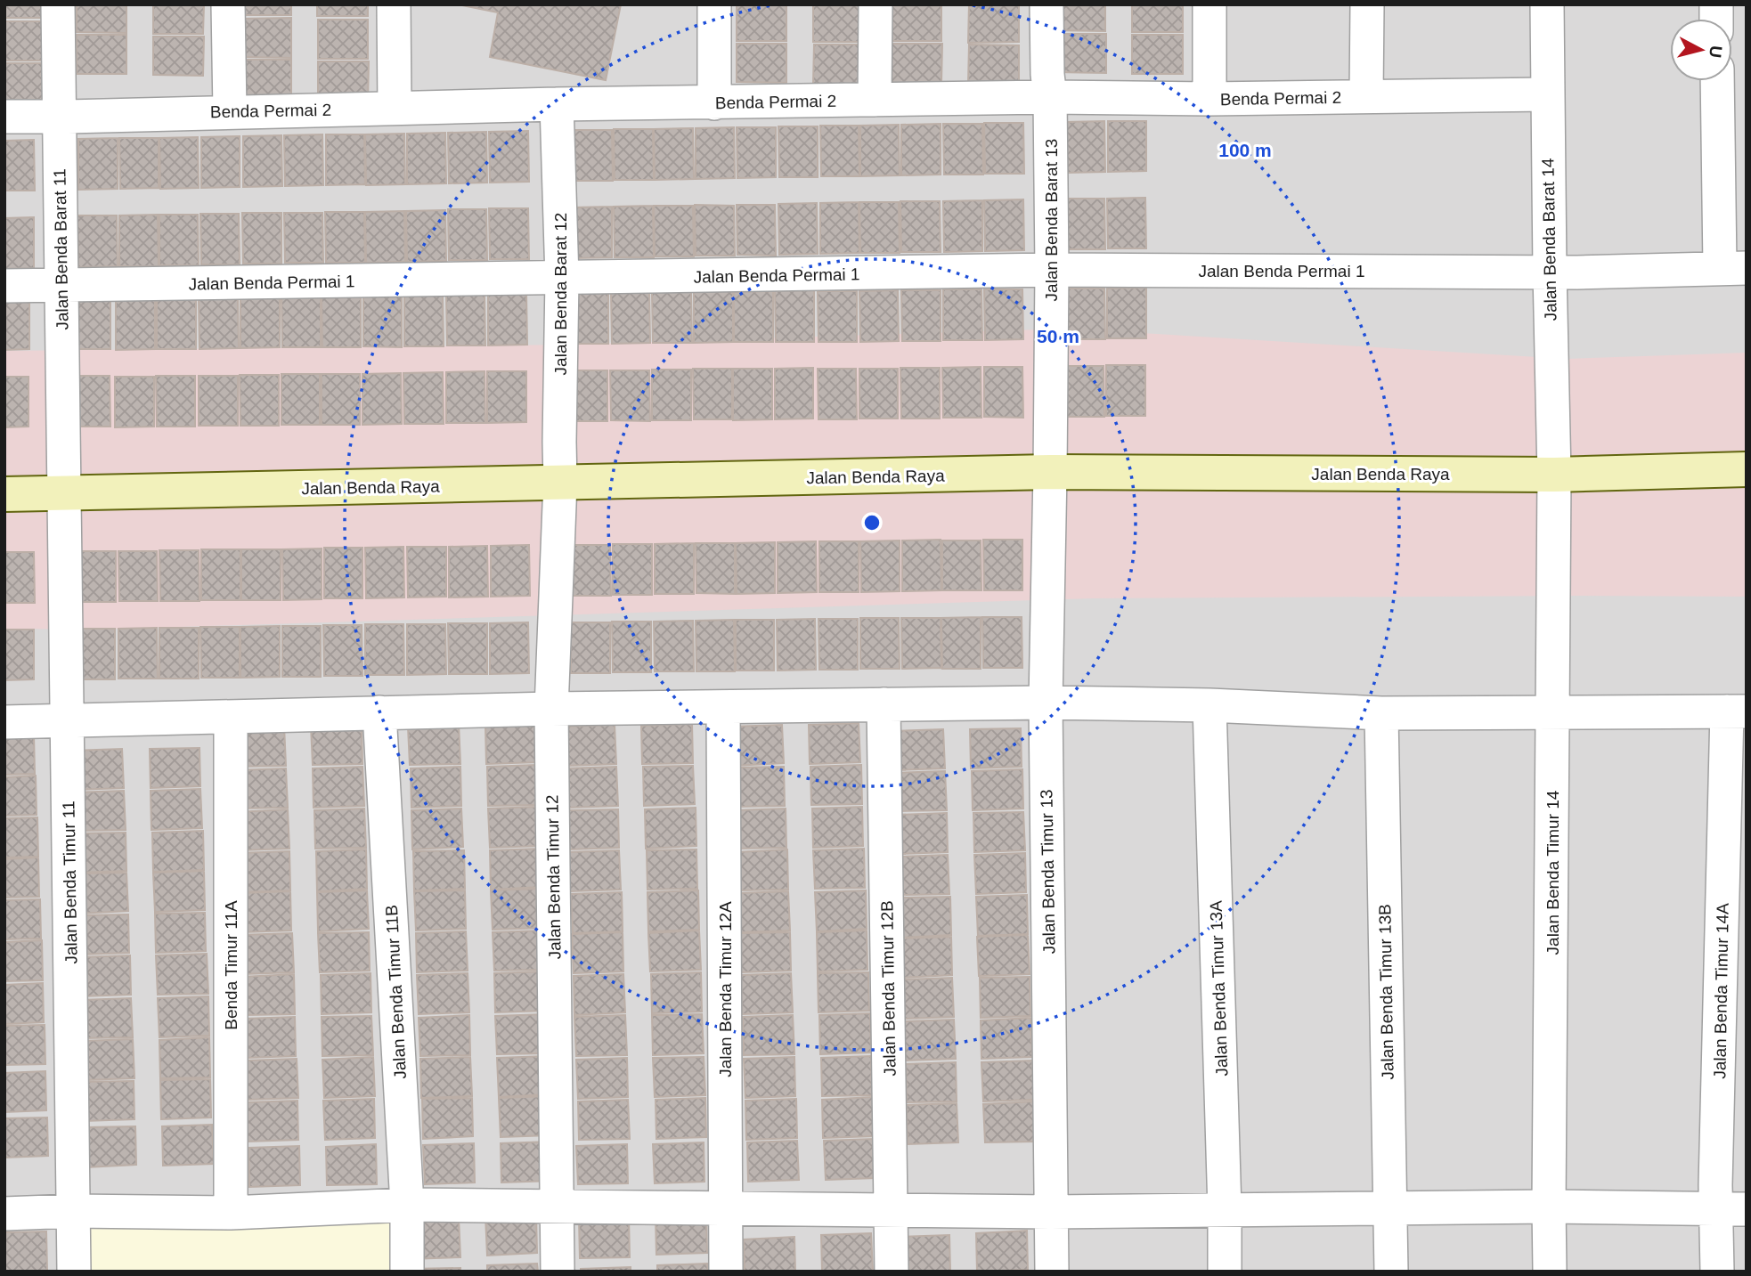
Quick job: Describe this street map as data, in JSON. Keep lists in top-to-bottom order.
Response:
{
  "streets": {
    "street": [
      "Benda Permai 2",
      "Jalan Benda Barat 13",
      "Jalan Benda Barat 14",
      "Jalan Benda Barat 11",
      "Jalan Benda Permai 1",
      "Jalan Benda Barat 12",
      "Jalan Benda Raya",
      "Jalan Benda Timur 13",
      "Jalan Benda Timur 14",
      "Jalan Benda Timur 12",
      "Jalan Benda Timur 11",
      "Benda Timur 11A",
      "Jalan Benda Timur 12B",
      "Jalan Benda Timur 13A",
      "Jalan Benda Timur 12A",
      "Jalan Benda Timur 14A",
      "Jalan Benda Timur 11B",
      "Jalan Benda Timur 13B"
    ]
  },
  "crossings": [
    ["Benda Permai 2", "Jalan Benda Barat 13"],
    ["Benda Permai 2", "Jalan Benda Barat 14"],
    ["Benda Permai 2", "Jalan Benda Barat 11"],
    ["Benda Permai 2", "Jalan Benda Barat 12"],
    ["Jalan Benda Barat 13", "Jalan Benda Permai 1"],
    ["Jalan Benda Barat 13", "Jalan Benda Raya"],
    ["Jalan Benda Barat 13", "Jalan Benda Timur 13"],
    ["Jalan Benda Barat 14", "Jalan Benda Permai 1"],
    ["Jalan Benda Barat 14", "Jalan Benda Raya"],
    ["Jalan Benda Barat 14", "Jalan Benda Timur 14"],
    ["Jalan Benda Barat 11", "Jalan Benda Permai 1"],
    ["Jalan Benda Barat 11", "Jalan Benda Raya"],
    ["Jalan Benda Barat 11", "Jalan Benda Timur 11"],
    ["Jalan Benda Permai 1", "Jalan Benda Barat 12"],
    ["Jalan Benda Barat 12", "Jalan Benda Raya"],
    ["Jalan Benda Barat 12", "Jalan Benda Timur 12"],
    ["Jalan Benda Raya", "Jalan Benda Timur 13"],
    ["Jalan Benda Raya", "Jalan Benda Timur 14"],
    ["Jalan Benda Raya", "Jalan Benda Timur 12"],
    ["Jalan Benda Raya", "Jalan Benda Timur 11"]
  ],
  "north": "right",
  "rings": ["100 m", "50 m"]
}
